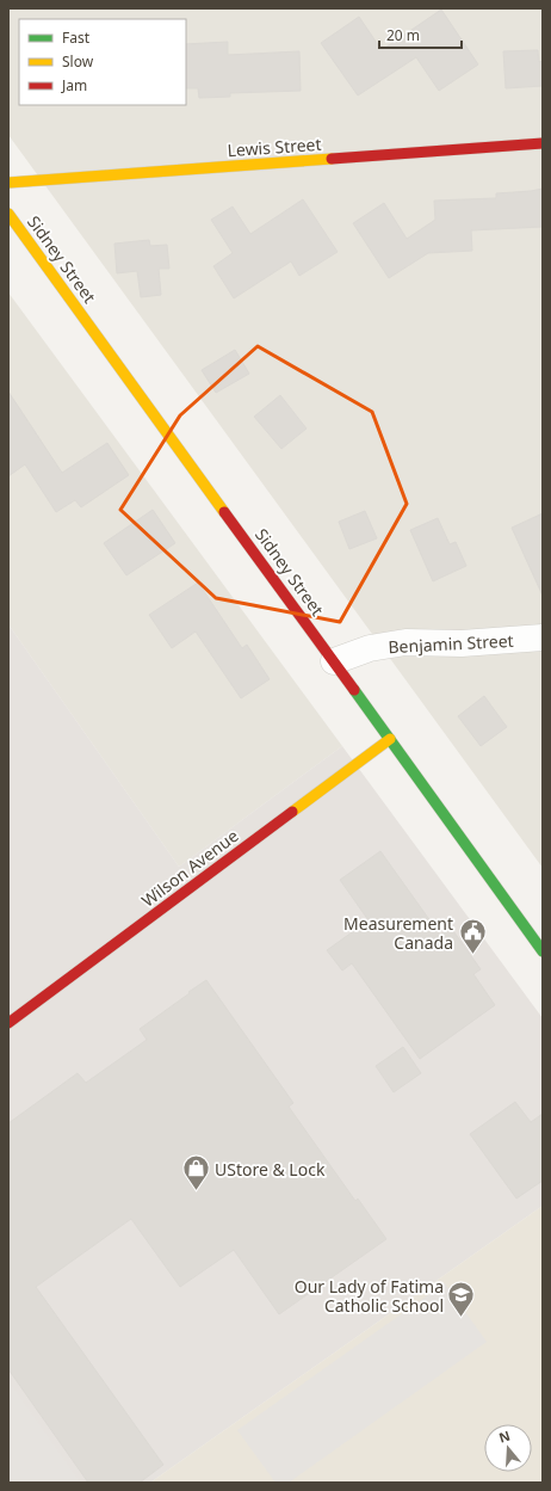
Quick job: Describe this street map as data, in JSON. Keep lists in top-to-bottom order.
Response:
{
  "streets": {
    "street": [
      "Lewis Street",
      "Sidney Street",
      "Benjamin Street",
      "Wilson Avenue"
    ]
  },
  "crossings": [
    ["Sidney Street", "Benjamin Street"],
    ["Sidney Street", "Wilson Avenue"]
  ],
  "places": {
    "public building": ["Measurement Canada"],
    "shop": ["UStore & Lock"],
    "school or university": ["Our Lady of Fatima Catholic School"]
  },
  "legend": ["Fast", "Slow", "Jam"],
  "scale_bar": "20 m",
  "north": "top"
}
